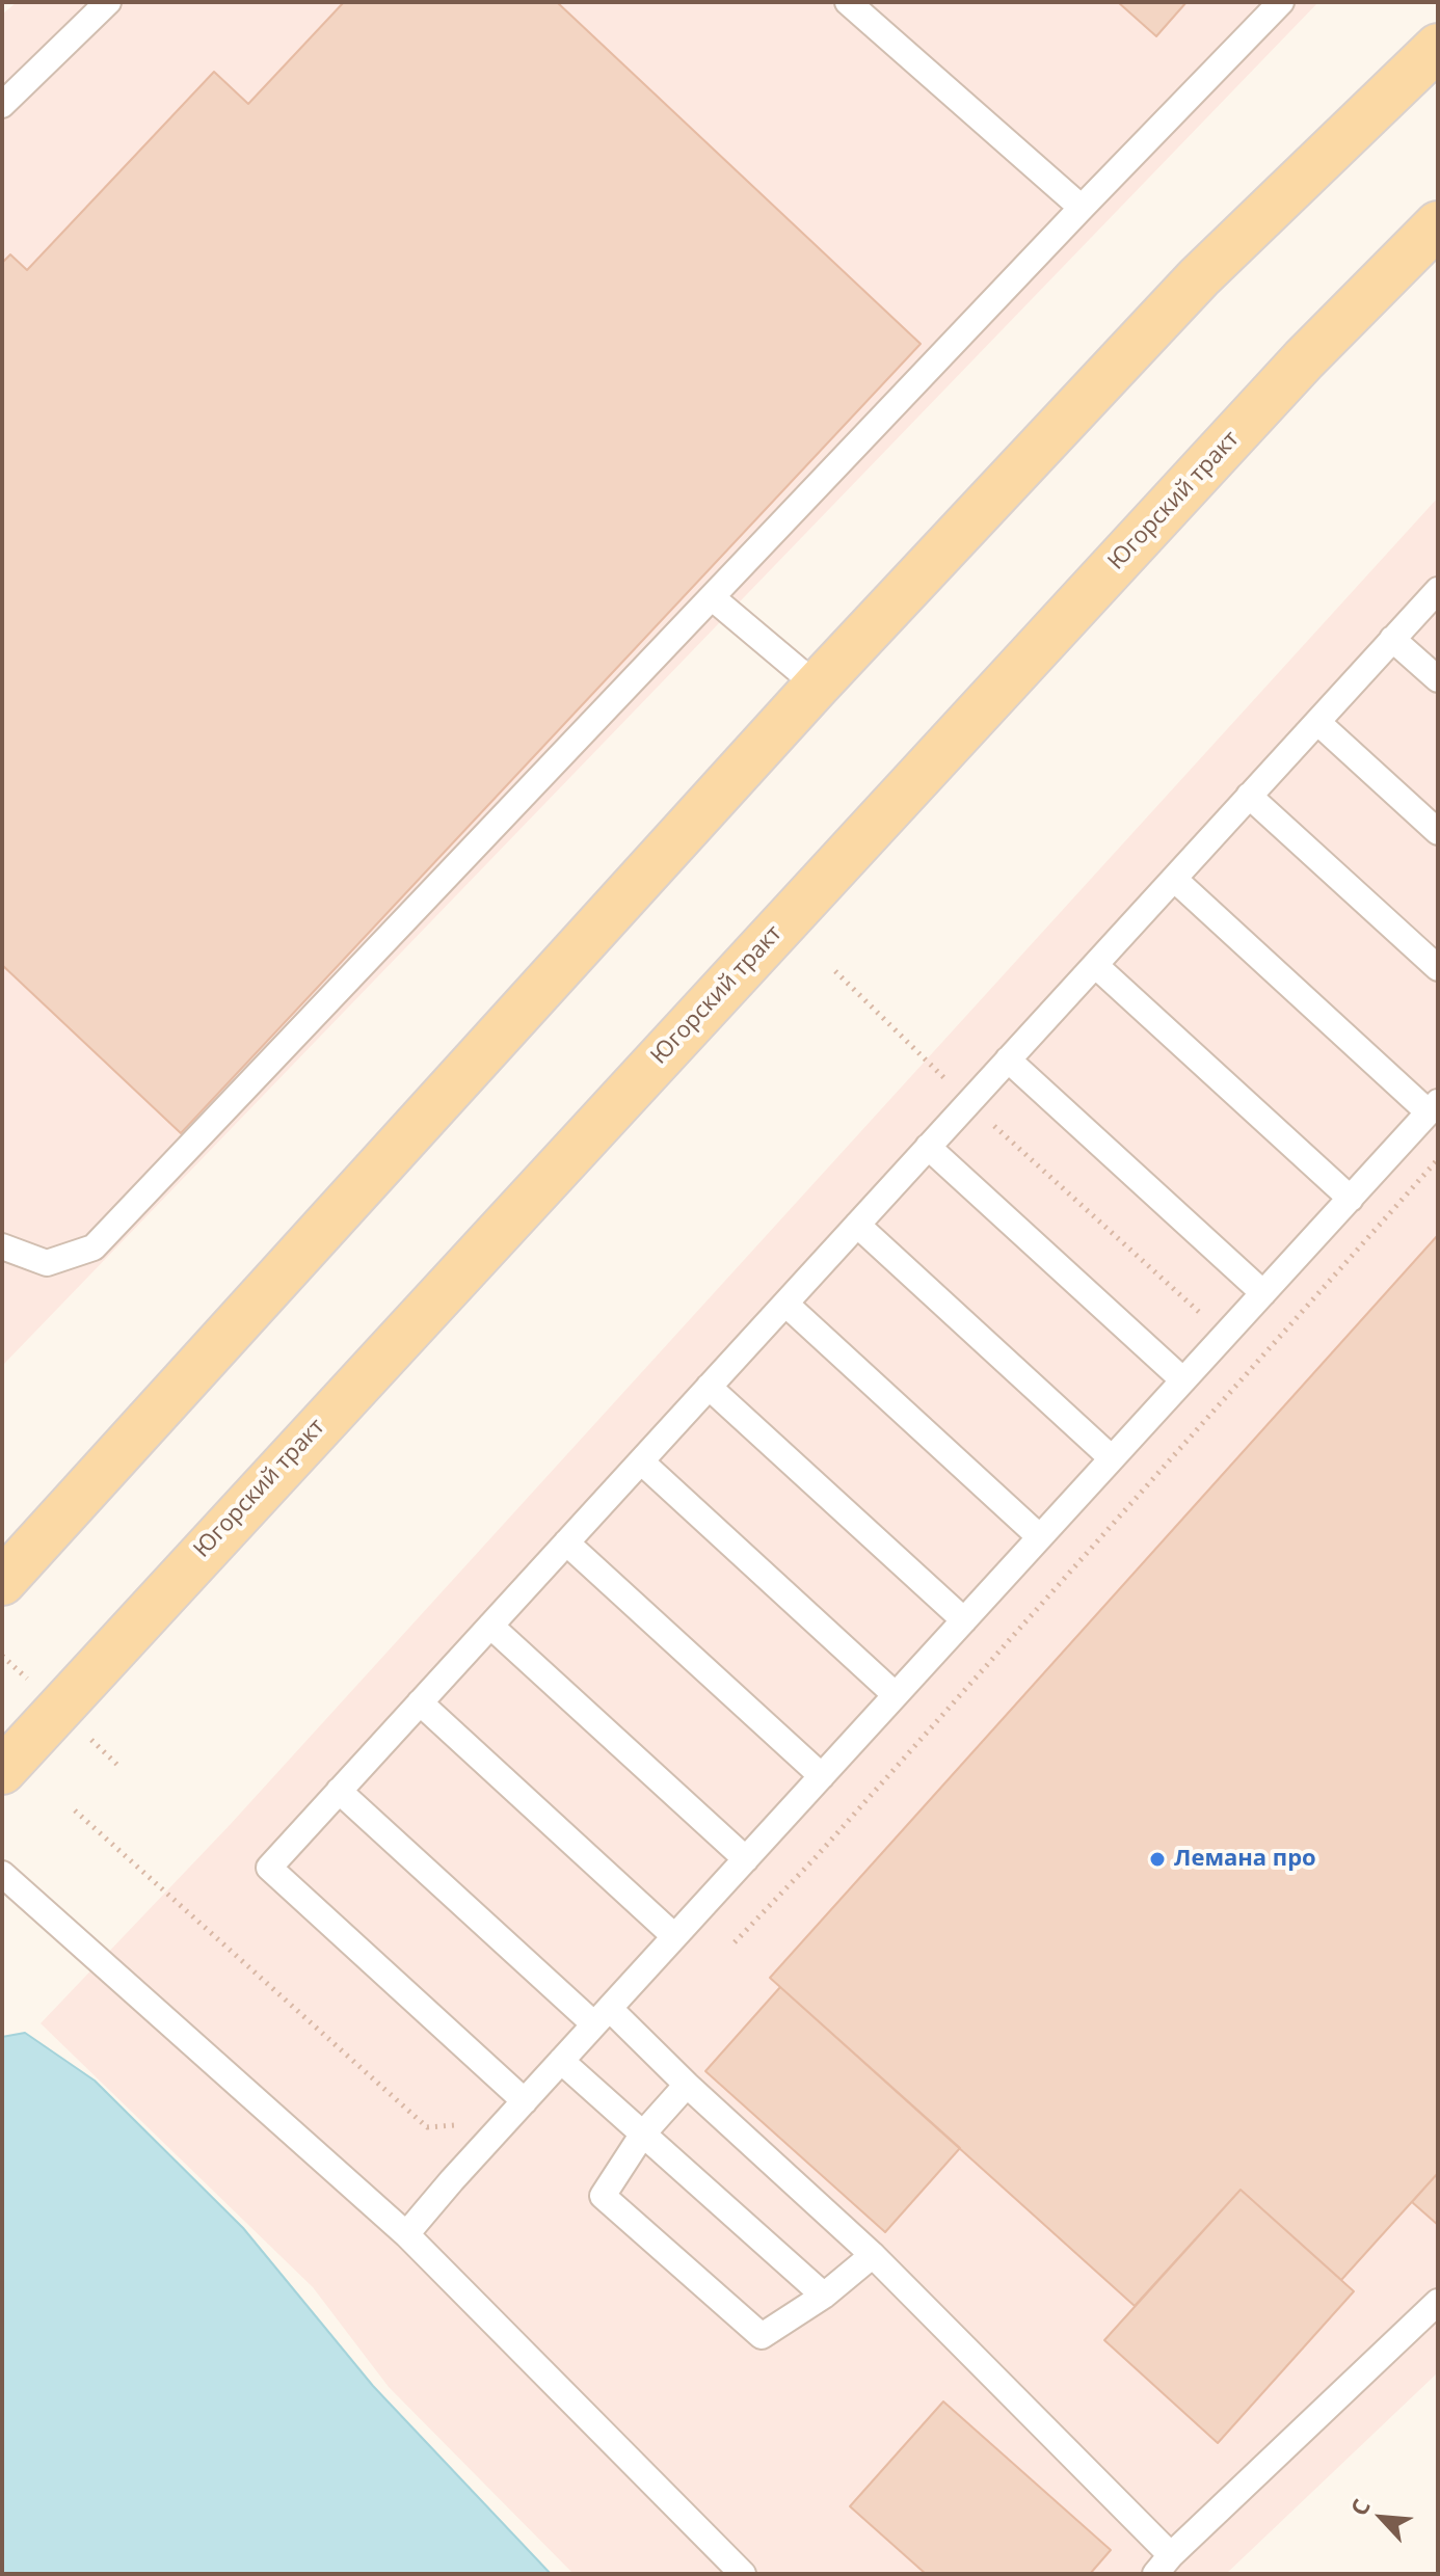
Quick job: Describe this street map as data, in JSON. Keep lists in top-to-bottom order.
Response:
{
  "streets": {
    "main road": ["Югорский тракт"]
  },
  "places": ["Лемана про"],
  "north": "top left"
}
